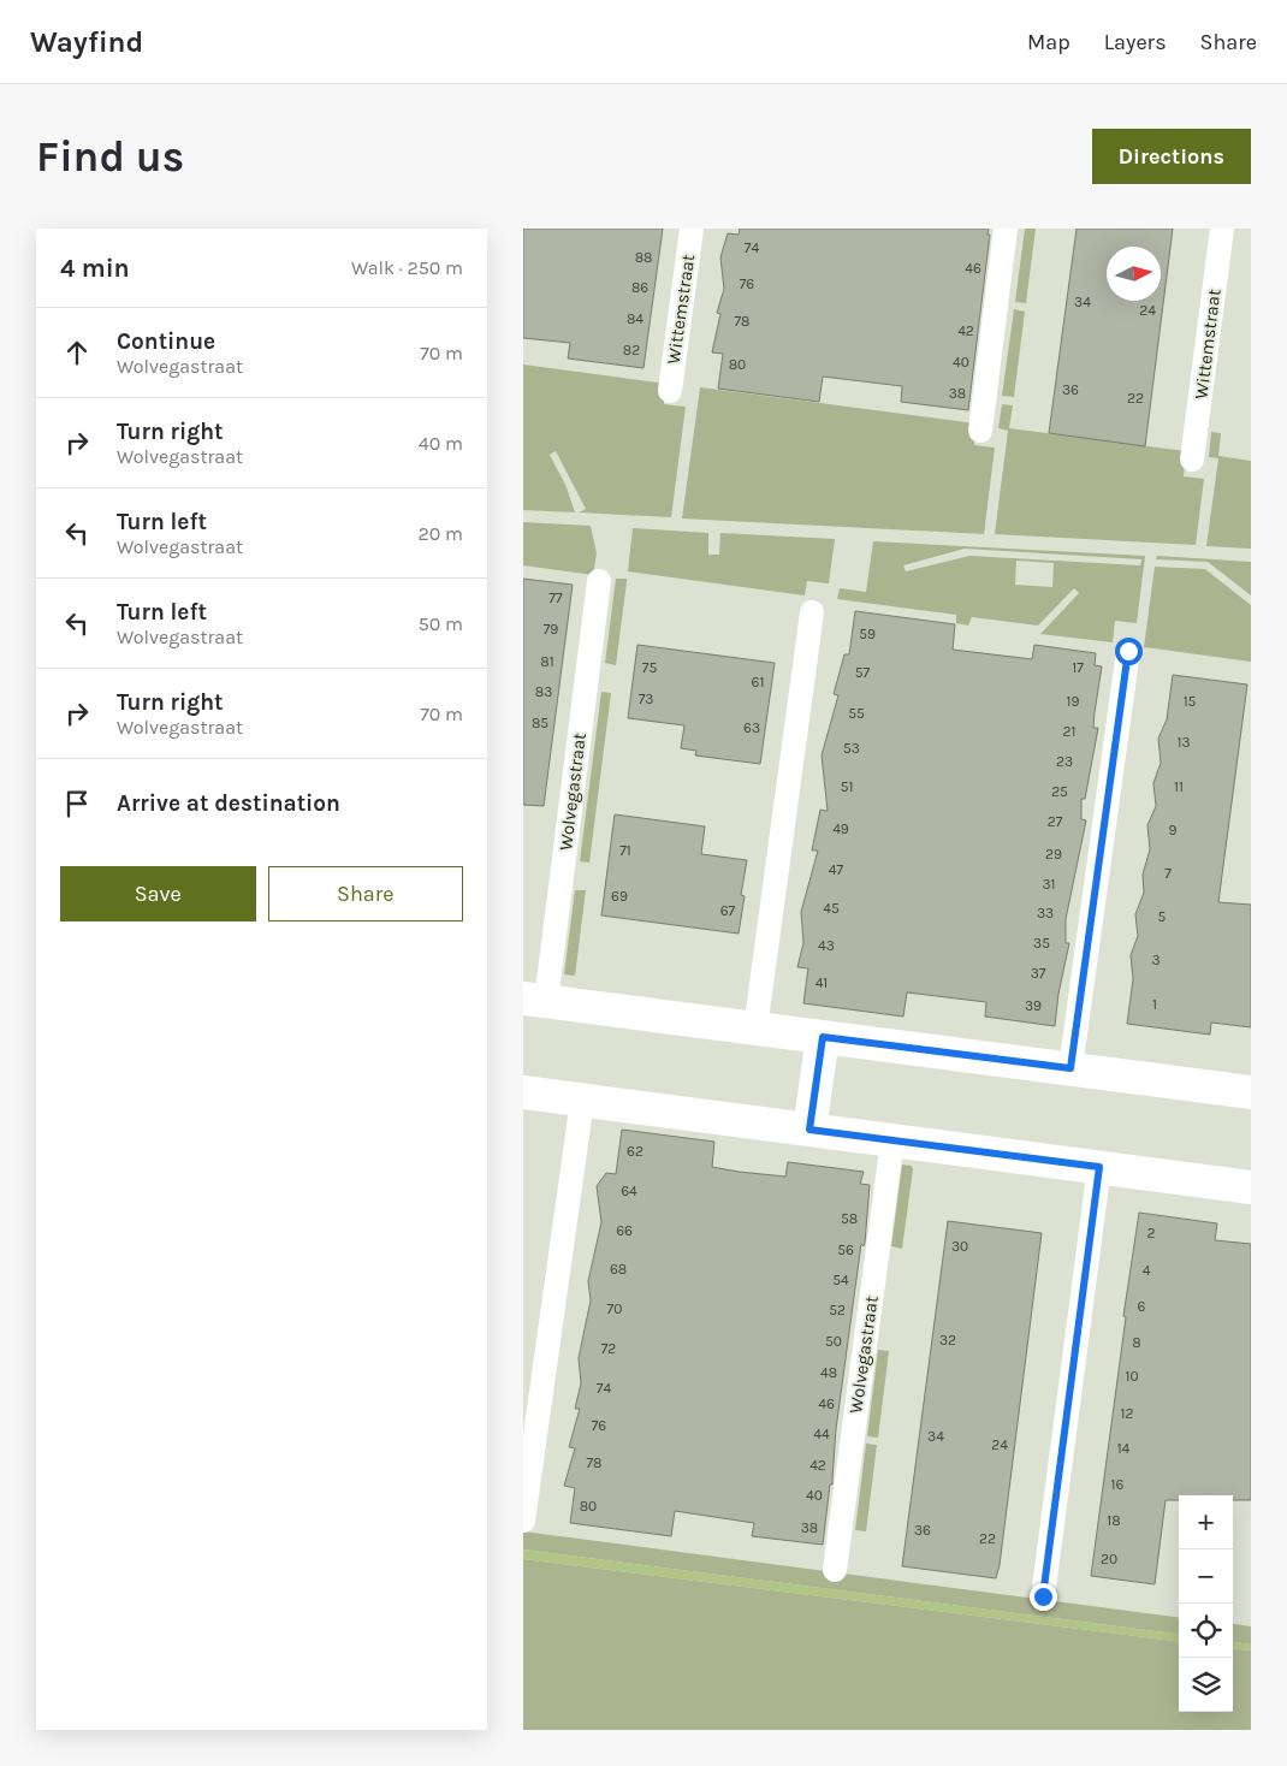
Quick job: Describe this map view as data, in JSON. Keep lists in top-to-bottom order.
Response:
{
  "streets": {
    "street": ["Wolvegastraat"],
    "lane": ["Wittemstraat"]
  },
  "house_numbers": [
    "74",
    "88",
    "46",
    "76",
    "86",
    "34",
    "24",
    "84",
    "78",
    "42",
    "82",
    "40",
    "80",
    "36",
    "38",
    "22",
    "77",
    "79",
    "59",
    "81",
    "75",
    "17",
    "57",
    "61",
    "83",
    "73",
    "19",
    "15",
    "55",
    "85",
    "63",
    "21",
    "13",
    "53",
    "23",
    "51",
    "11",
    "25",
    "27",
    "49",
    "9",
    "71",
    "29",
    "47",
    "7",
    "31",
    "69",
    "45",
    "67",
    "33",
    "5",
    "35",
    "43",
    "3",
    "37",
    "41",
    "1",
    "39",
    "62",
    "64",
    "58",
    "66",
    "2",
    "30",
    "56",
    "68",
    "4",
    "54",
    "6",
    "70",
    "52",
    "32",
    "50",
    "8",
    "72",
    "48",
    "10",
    "74",
    "46",
    "12",
    "76",
    "44",
    "34",
    "24",
    "14",
    "78",
    "42",
    "16",
    "40",
    "80",
    "18",
    "38",
    "36",
    "22",
    "20"
  ],
  "north": "right",
  "page": {
    "header": "Wayfind",
    "nav": ["Map", "Layers", "Share"],
    "buttons": [
      "Directions",
      ["Save", "Share"]
    ],
    "title": "Find us",
    "heading": ["4 min", "Walk · 250 m"],
    "list": [
      ["Continue", "Wolvegastraat", "70 m"],
      ["Turn right", "Wolvegastraat", "40 m"],
      ["Turn left", "Wolvegastraat", "20 m"],
      ["Turn left", "Wolvegastraat", "50 m"],
      ["Turn right", "Wolvegastraat", "70 m"],
      "Arrive at destination"
    ],
    "map_buttons": ["+", "−"]
  }
}
